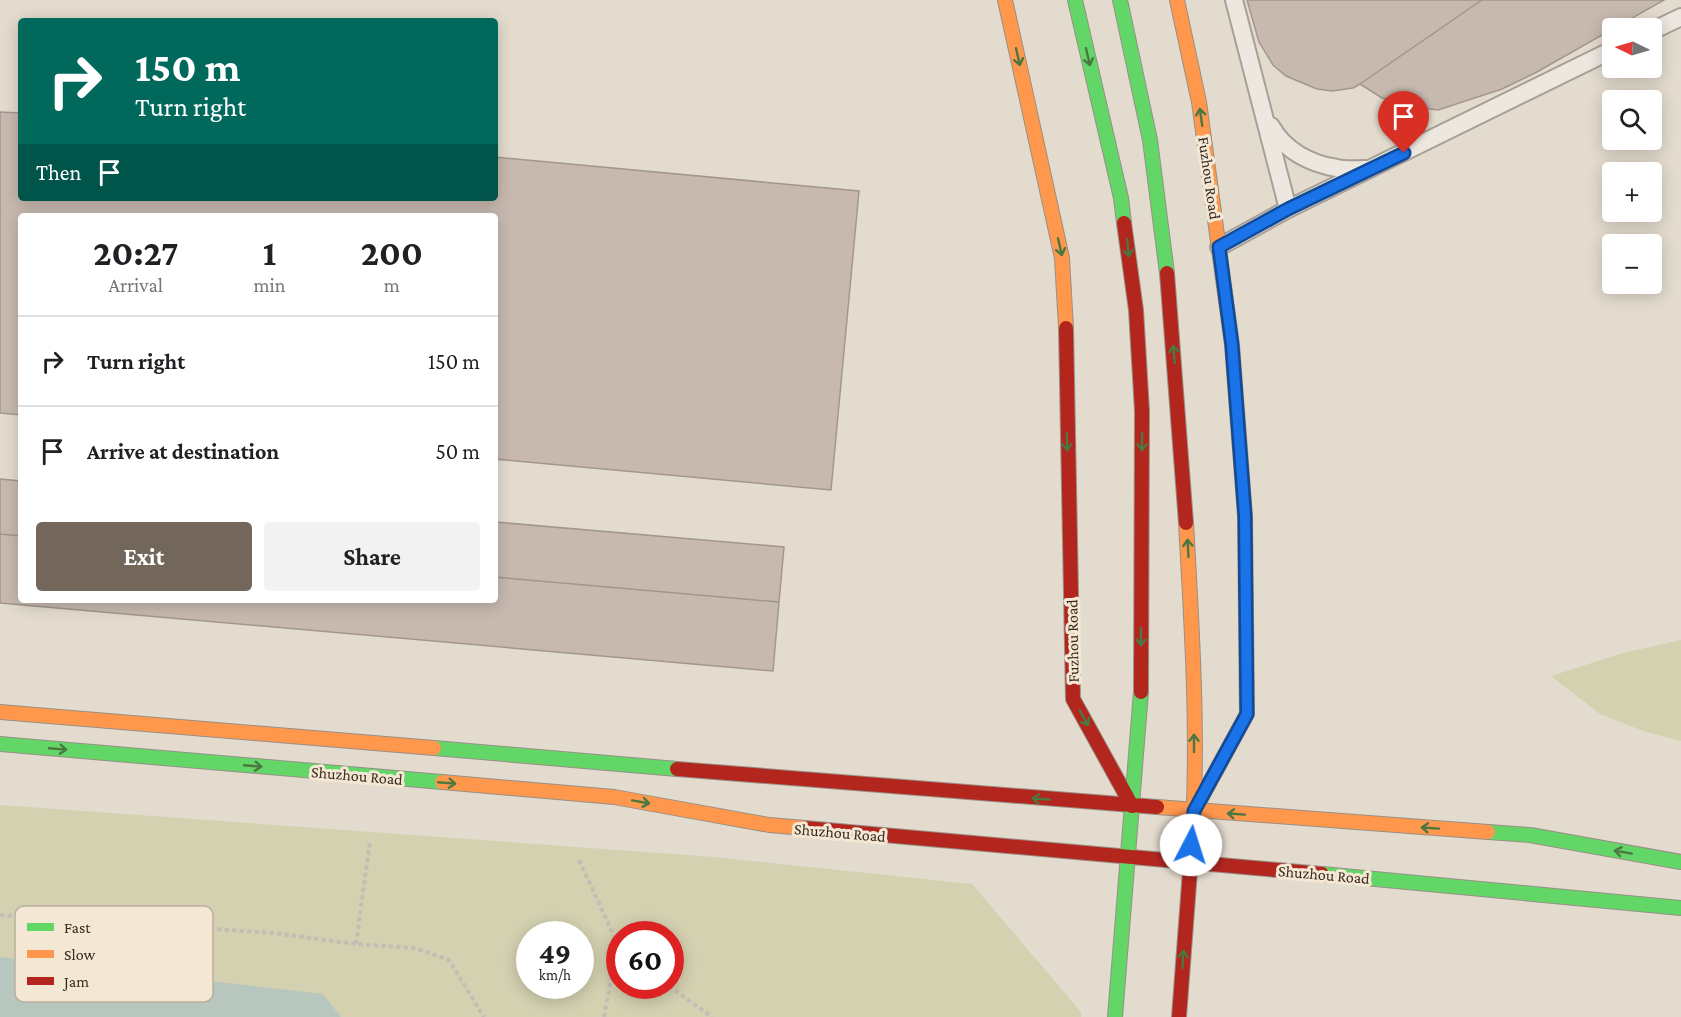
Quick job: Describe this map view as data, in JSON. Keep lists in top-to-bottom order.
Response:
{
  "streets": {
    "main road": ["Fuzhou Road", "Shuzhou Road"]
  },
  "crossings": [
    ["Fuzhou Road", "Shuzhou Road"]
  ],
  "legend": ["Fast", "Slow", "Jam"],
  "north": "left",
  "page": {
    "map_buttons": ["+", "−"],
    "turn": ["150 m", "Turn right"],
    "then": "Then",
    "eta": [
      "20:27",
      "Arrival",
      "1",
      "min",
      "200",
      "m"
    ],
    "list": [
      {
        "name": "Turn right",
        "value": "150 m"
      },
      {
        "name": "Arrive at destination",
        "value": "50 m"
      }
    ],
    "buttons": ["Exit", "Share"],
    "speed": "49 km/h",
    "limit": "60"
  }
}
